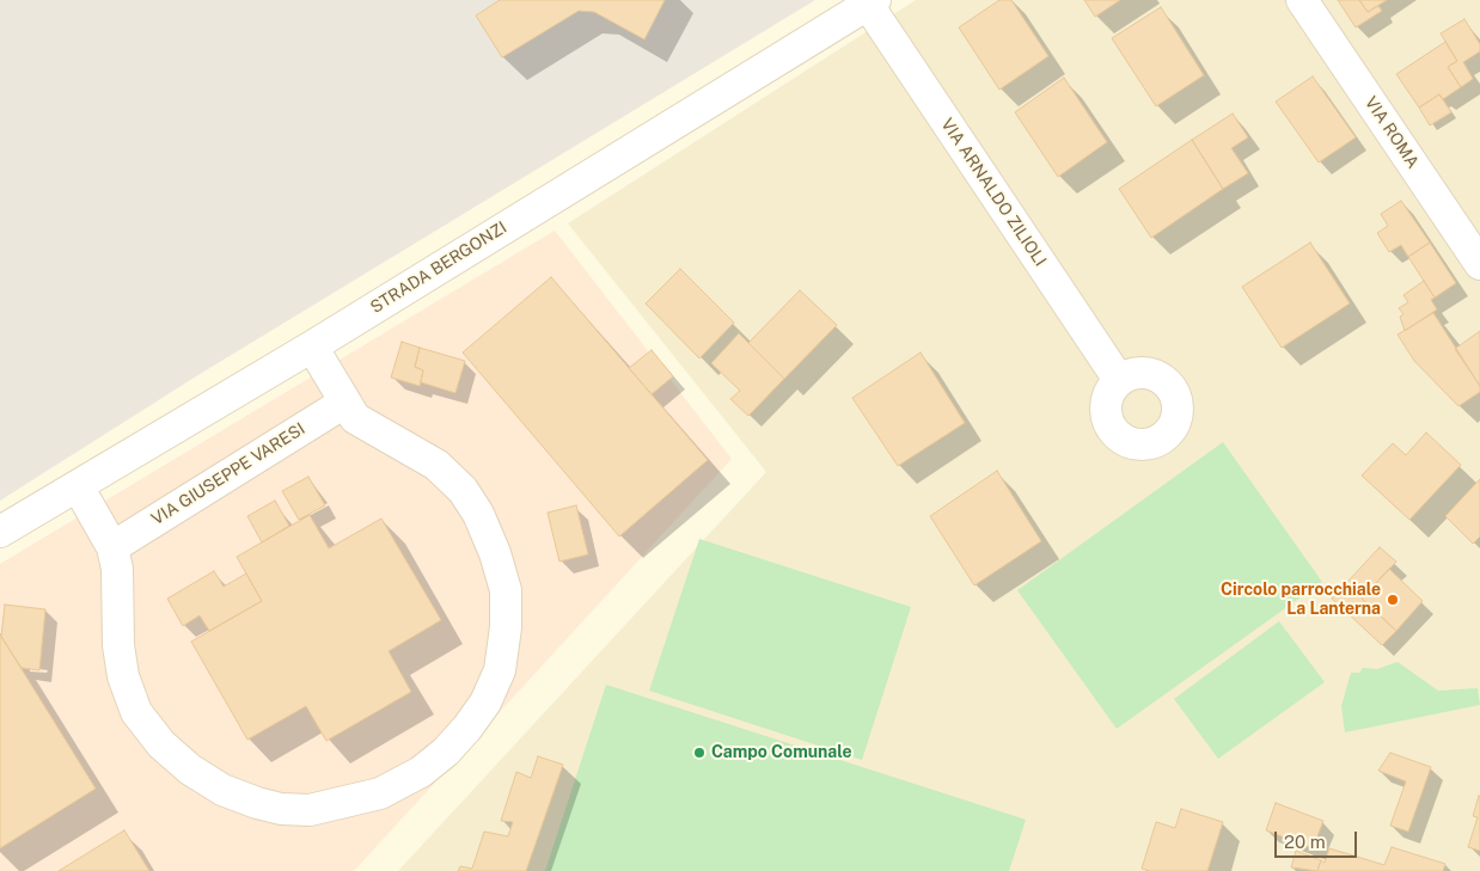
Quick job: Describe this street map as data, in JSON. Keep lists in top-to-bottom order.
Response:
{
  "streets": {
    "street": [
      "VIA ROMA",
      "VIA ARNALDO ZILIOLI",
      "STRADA BERGONZI",
      "VIA GIUSEPPE VARESI"
    ]
  },
  "crossings": [
    ["VIA ARNALDO ZILIOLI", "STRADA BERGONZI"]
  ],
  "places": ["Circolo parrocchiale La Lanterna", "Campo Comunale"],
  "scale_bar": "20 m"
}
